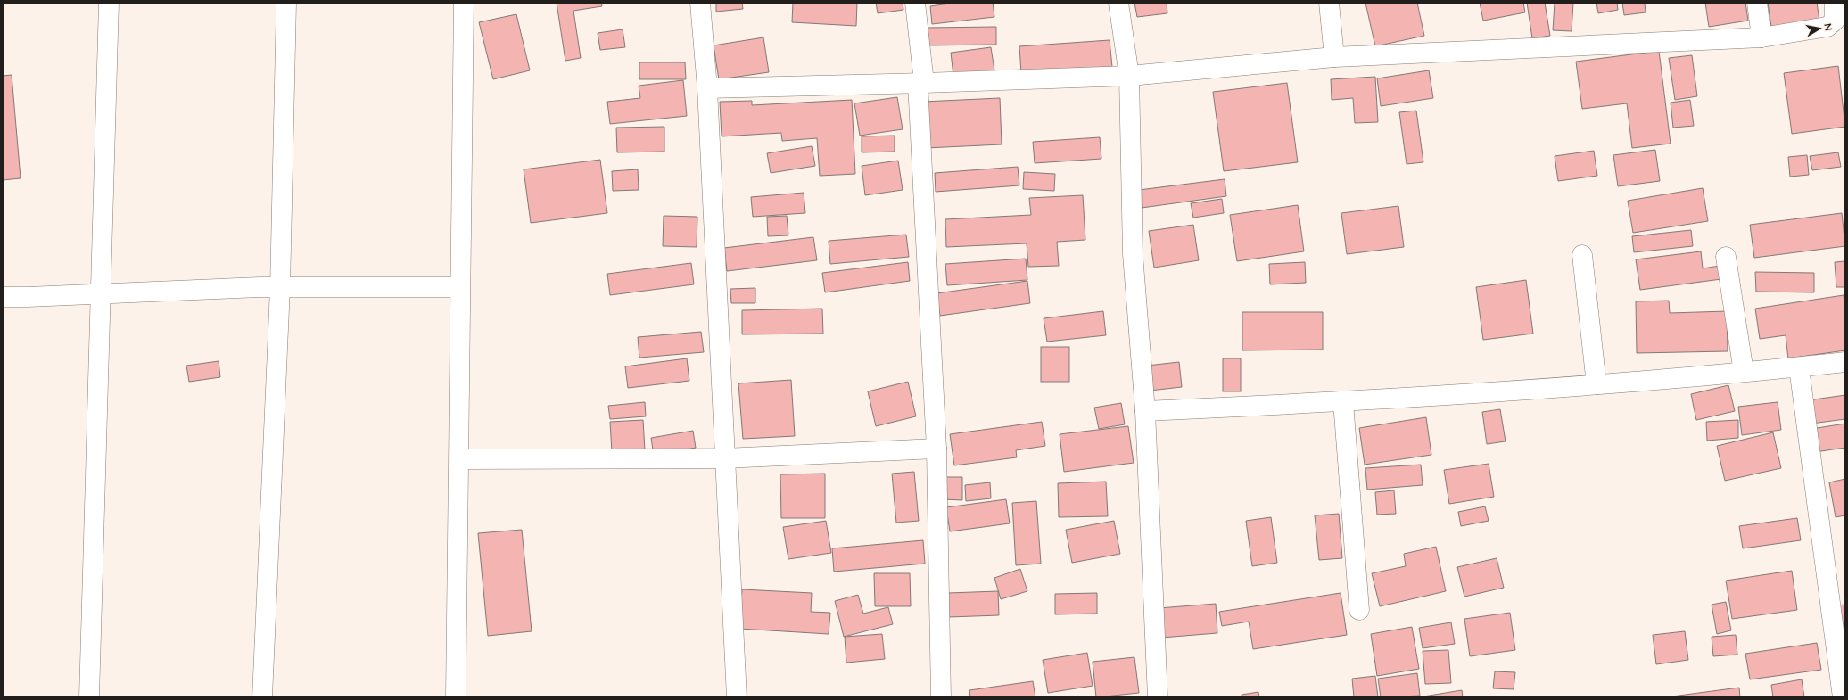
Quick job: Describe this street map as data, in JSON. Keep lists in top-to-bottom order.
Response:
{
  "north": "right"
}
